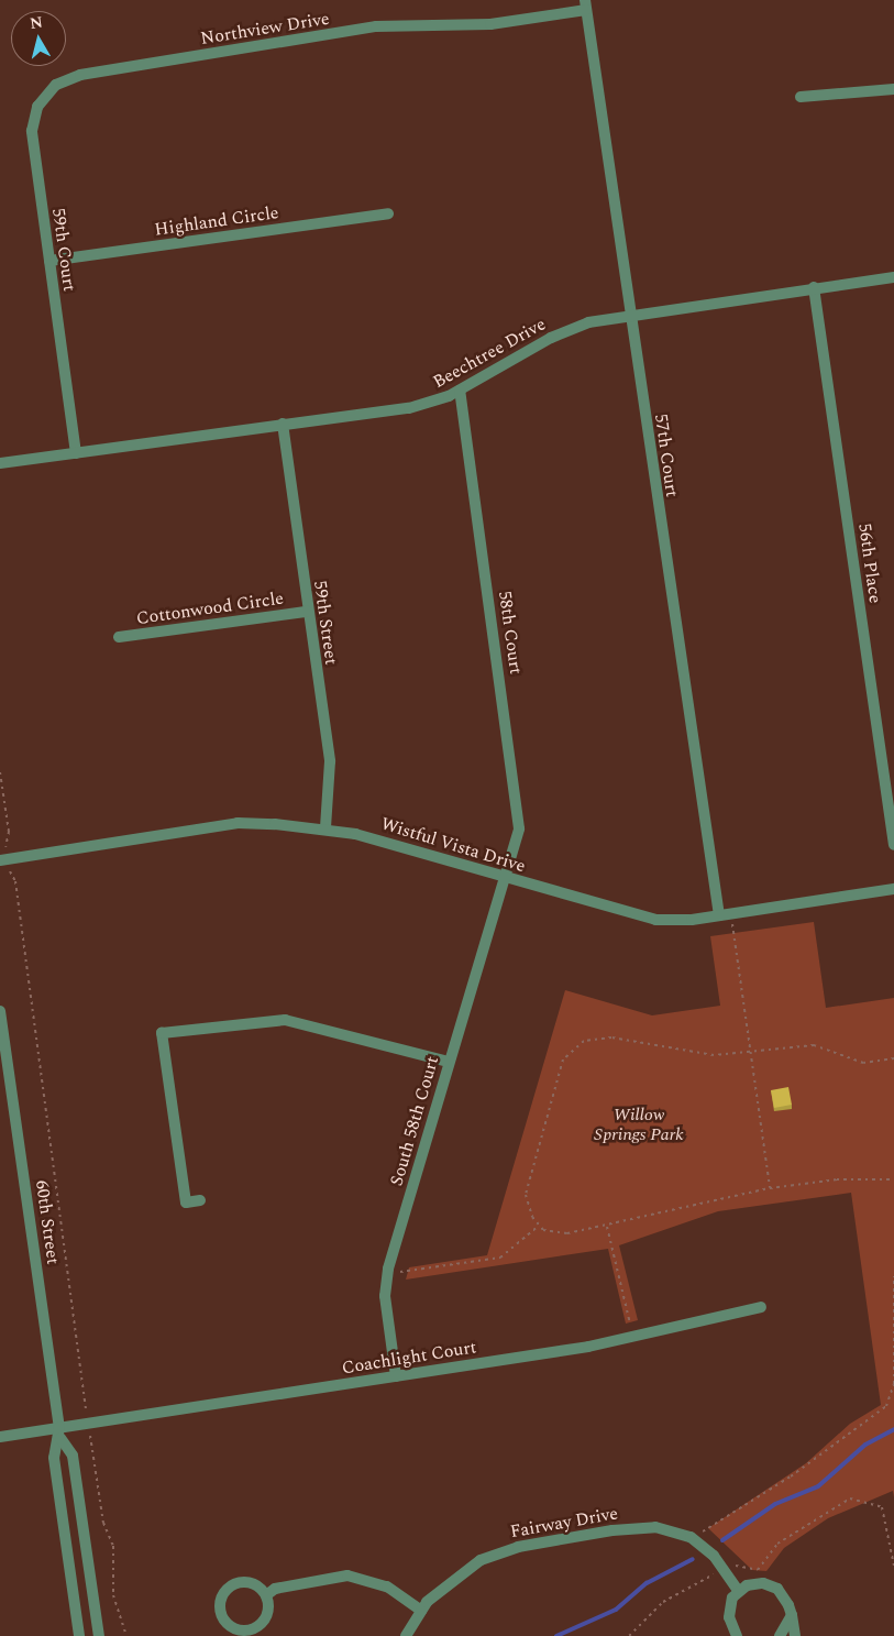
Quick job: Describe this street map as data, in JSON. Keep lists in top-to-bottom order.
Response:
{
  "streets": {
    "street": [
      "Northview Drive",
      "Highland Circle",
      "59th Court",
      "Beechtree Drive",
      "57th Court",
      "56th Place",
      "Cottonwood Circle",
      "59th Street",
      "58th Court",
      "Wistful Vista Drive",
      "South 58th Court",
      "60th Street",
      "Coachlight Court",
      "Fairway Drive"
    ]
  },
  "crossings": [
    ["Northview Drive", "59th Court"],
    ["Northview Drive", "57th Court"],
    ["Highland Circle", "59th Court"],
    ["59th Court", "Beechtree Drive"],
    ["Beechtree Drive", "57th Court"],
    ["Beechtree Drive", "56th Place"],
    ["Beechtree Drive", "59th Street"],
    ["Beechtree Drive", "58th Court"],
    ["57th Court", "Wistful Vista Drive"],
    ["Cottonwood Circle", "59th Street"],
    ["59th Street", "Wistful Vista Drive"],
    ["58th Court", "Wistful Vista Drive"],
    ["58th Court", "South 58th Court"],
    ["Wistful Vista Drive", "South 58th Court"],
    ["South 58th Court", "Coachlight Court"],
    ["60th Street", "Coachlight Court"]
  ],
  "parks": ["Willow Springs Park"],
  "north": "top"
}
